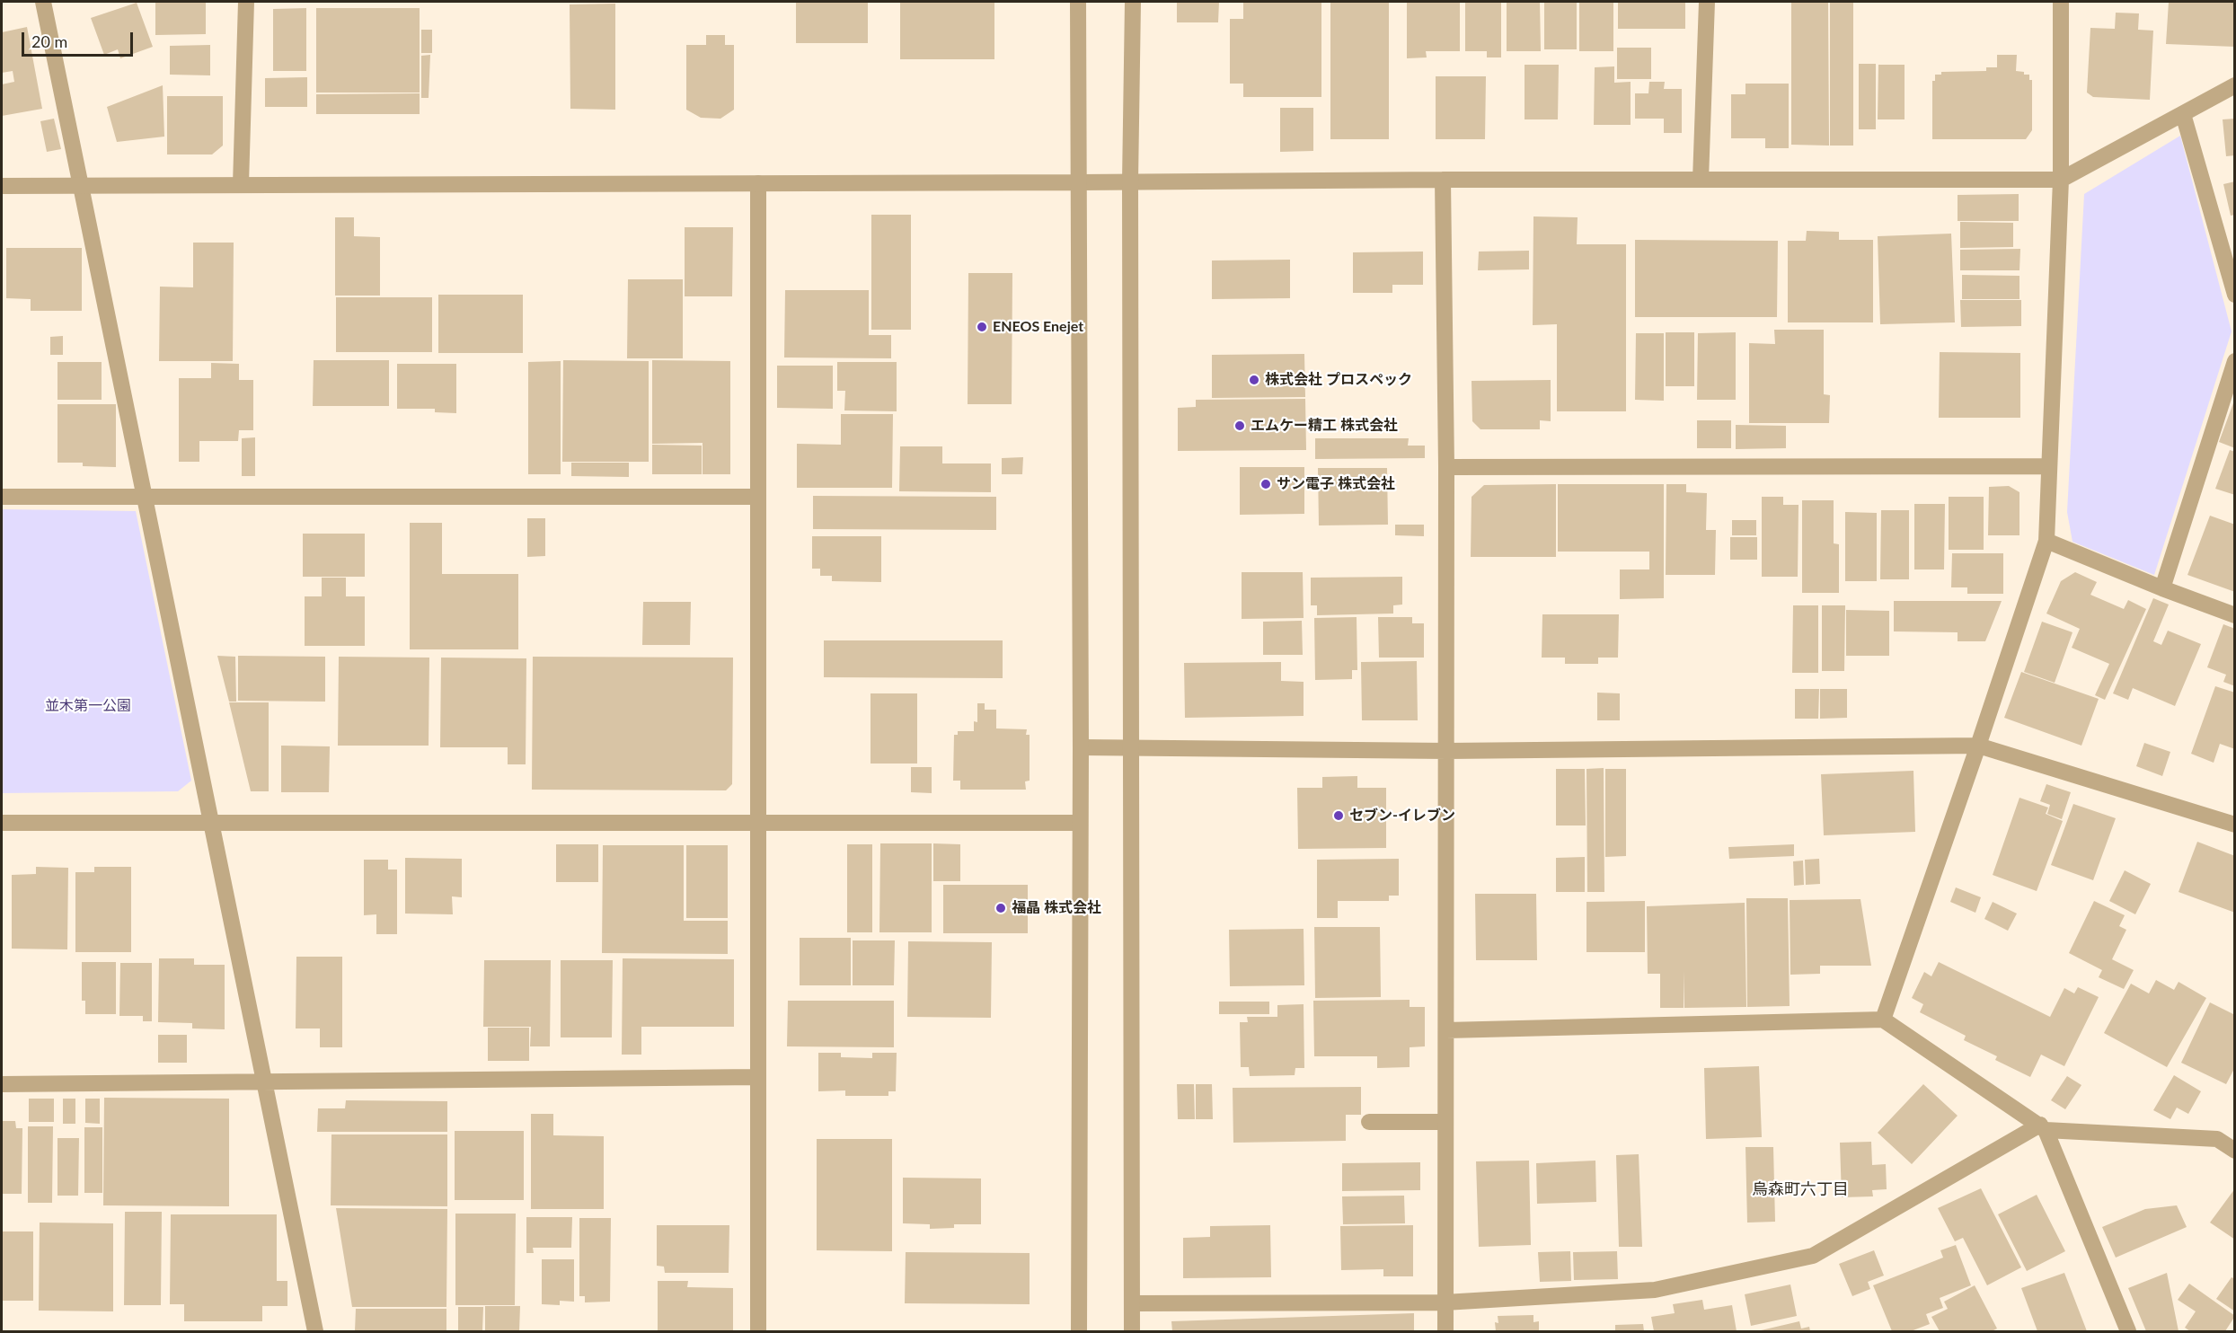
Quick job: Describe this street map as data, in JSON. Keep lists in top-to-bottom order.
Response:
{
  "districts": ["烏森町六丁目"],
  "parks": ["並木第一公園"],
  "places": [
    "ENEOS Enejet",
    "株式会社 プロスペック",
    "エムケー精工 株式会社",
    "サン電子 株式会社",
    "セブン-イレブン",
    "福晶 株式会社"
  ],
  "scale_bar": "20 m"
}
